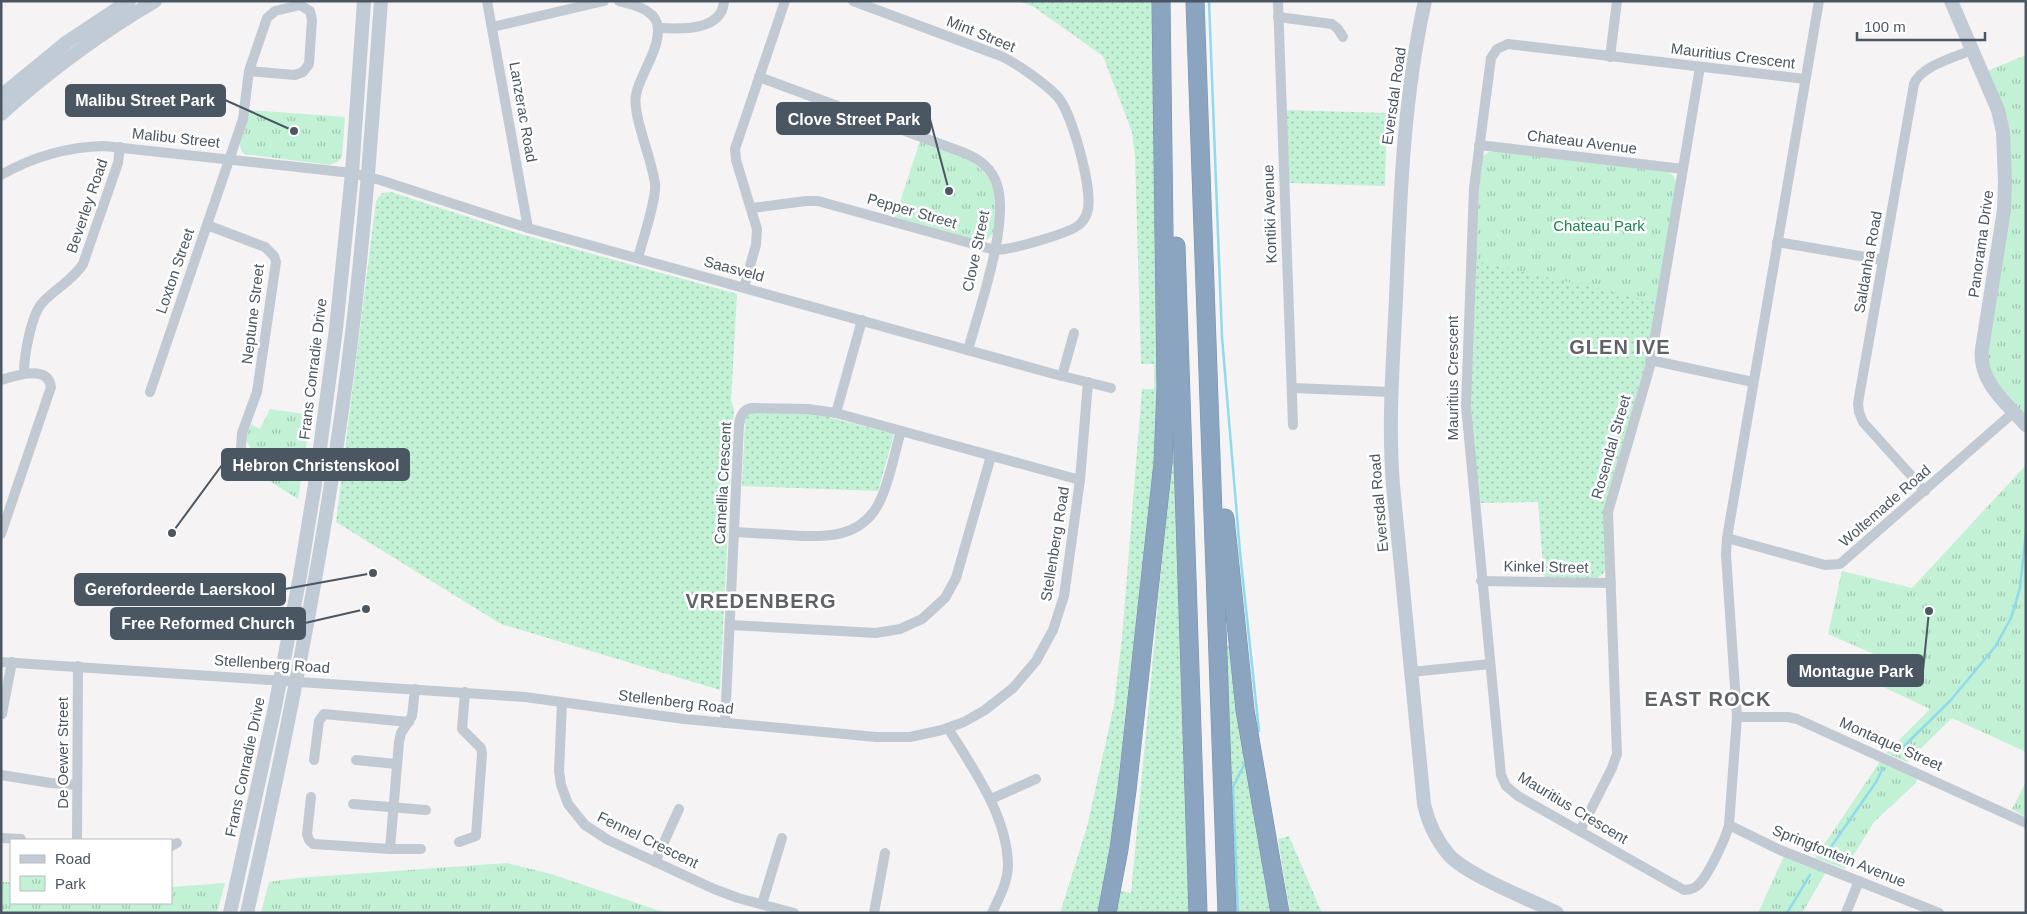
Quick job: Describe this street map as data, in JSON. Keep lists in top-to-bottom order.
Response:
{
  "streets": {
    "street": [
      "Mint Street",
      "Mauritius Crescent",
      "Eversdal Road",
      "Lanzerac Road",
      "Malibu Street",
      "Chateau Avenue",
      "Beverley Road",
      "Pepper Street",
      "Kontiki Avenue",
      "Panorama Drive",
      "Clove Street",
      "Saldanha Road",
      "Saasveld",
      "Loxton Street",
      "Neptune Street",
      "Frans Conradie Drive",
      "Rosendal Street",
      "Camellia Crescent",
      "Woltemade Road",
      "Stellenberg Road",
      "Kinkel Street",
      "Montaque Street",
      "De Oewer Street",
      "Fennel Crescent",
      "Springfontein Avenue"
    ]
  },
  "crossings": [
    ["Mint Street", "Pepper Street"],
    ["Mauritius Crescent", "Chateau Avenue"],
    ["Mauritius Crescent", "Rosendal Street"],
    ["Mauritius Crescent", "Woltemade Road"],
    ["Mauritius Crescent", "Kinkel Street"],
    ["Mauritius Crescent", "Montaque Street"],
    ["Mauritius Crescent", "Springfontein Avenue"],
    ["Lanzerac Road", "Saasveld"],
    ["Malibu Street", "Beverley Road"],
    ["Malibu Street", "Saasveld"],
    ["Malibu Street", "Loxton Street"],
    ["Malibu Street", "Frans Conradie Drive"],
    ["Chateau Avenue", "Rosendal Street"],
    ["Pepper Street", "Clove Street"],
    ["Panorama Drive", "Saldanha Road"],
    ["Panorama Drive", "Woltemade Road"],
    ["Clove Street", "Saasveld"],
    ["Saldanha Road", "Woltemade Road"],
    ["Saasveld", "Frans Conradie Drive"],
    ["Saasveld", "Stellenberg Road"],
    ["Loxton Street", "Neptune Street"],
    ["Frans Conradie Drive", "Stellenberg Road"],
    ["Rosendal Street", "Kinkel Street"],
    ["Camellia Crescent", "Stellenberg Road"],
    ["Stellenberg Road", "De Oewer Street"],
    ["Stellenberg Road", "Fennel Crescent"]
  ],
  "districts": ["GLEN IVE", "VREDENBERG", "EAST ROCK"],
  "parks": ["Chateau Park"],
  "places": [
    "Malibu Street Park",
    "Clove Street Park",
    "Hebron Christenskool",
    "Gerefordeerde Laerskool",
    "Free Reformed Church",
    "Montague Park"
  ],
  "legend": ["Road", "Park"],
  "scale_bar": "100 m"
}
